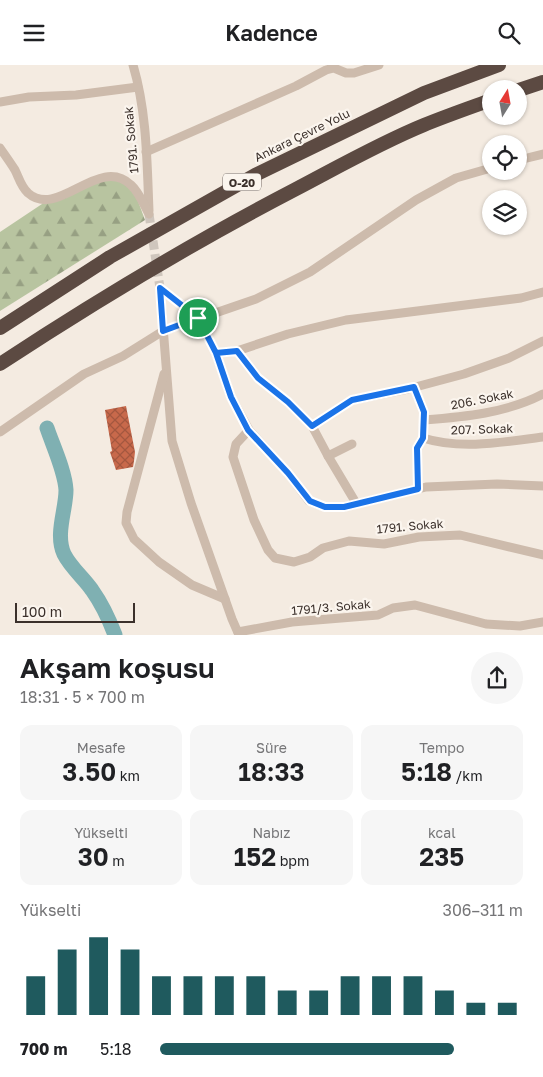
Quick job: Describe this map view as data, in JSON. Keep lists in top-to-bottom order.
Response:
{
  "streets": {
    "highway": ["Ankara Çevre Yolu", "O-20"],
    "street": [
      "1791. Sokak",
      "206. Sokak",
      "207. Sokak",
      "1791/3. Sokak"
    ]
  },
  "scale_bar": "100 m",
  "north": "top",
  "page": {
    "header": "Kadence",
    "scale": "100 m",
    "heading": ["Akşam koşusu", "18:31 · 5 × 700 m"],
    "stats": [
      ["Mesafe", "3.50 km"],
      ["Süre", "18:33"],
      ["Tempo", "5:18 /km"],
      ["Yükselti", "30 m"],
      ["Nabız", "152 bpm"],
      ["kcal", "235"]
    ],
    "chart": ["Yükselti", "306–311 m"],
    "list": [
      {
        "name": "700 m",
        "note": "5:18"
      }
    ]
  }
}
